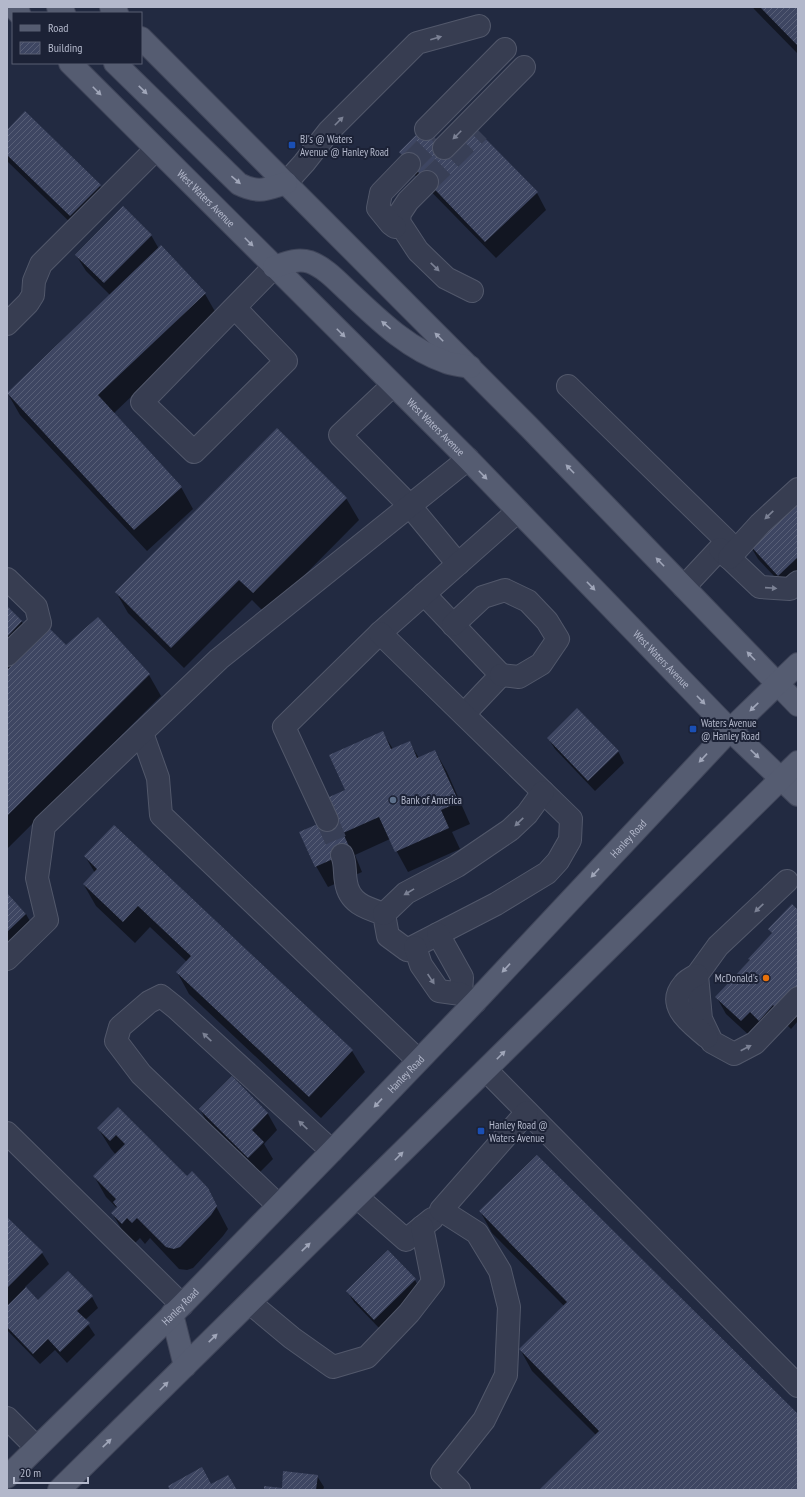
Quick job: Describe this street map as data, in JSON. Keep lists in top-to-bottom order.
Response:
{
  "streets": {
    "main road": ["West Waters Avenue", "Hanley Road"]
  },
  "crossings": [
    ["West Waters Avenue", "Hanley Road"]
  ],
  "places": {
    "transit": ["BJ's @ Waters Avenue @ Hanley Road", "Waters Avenue @ Hanley Road", "Hanley Road @ Waters Avenue"],
    "other": ["Bank of America", "McDonald's"]
  },
  "legend": ["Road", "Building"],
  "scale_bar": "20 m"
}
